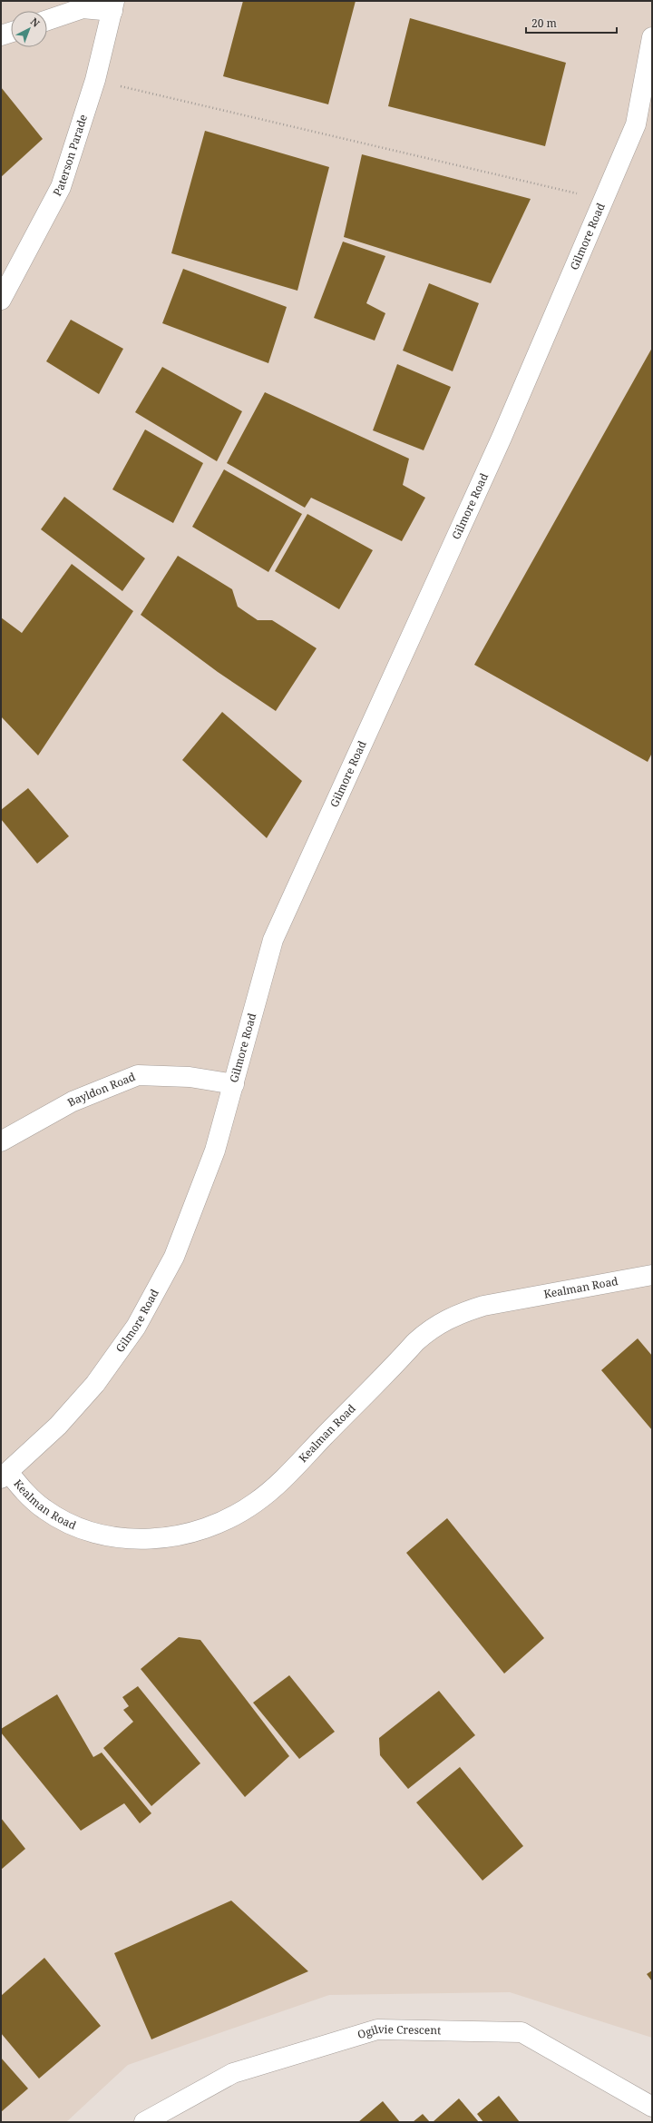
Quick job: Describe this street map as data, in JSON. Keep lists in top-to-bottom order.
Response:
{
  "streets": {
    "street": [
      "Paterson Parade",
      "Gilmore Road",
      "Bayldon Road",
      "Kealman Road",
      "Ogilvie Crescent"
    ]
  },
  "crossings": [
    ["Gilmore Road", "Bayldon Road"],
    ["Gilmore Road", "Kealman Road"]
  ],
  "scale_bar": "20 m",
  "north": "top right"
}
